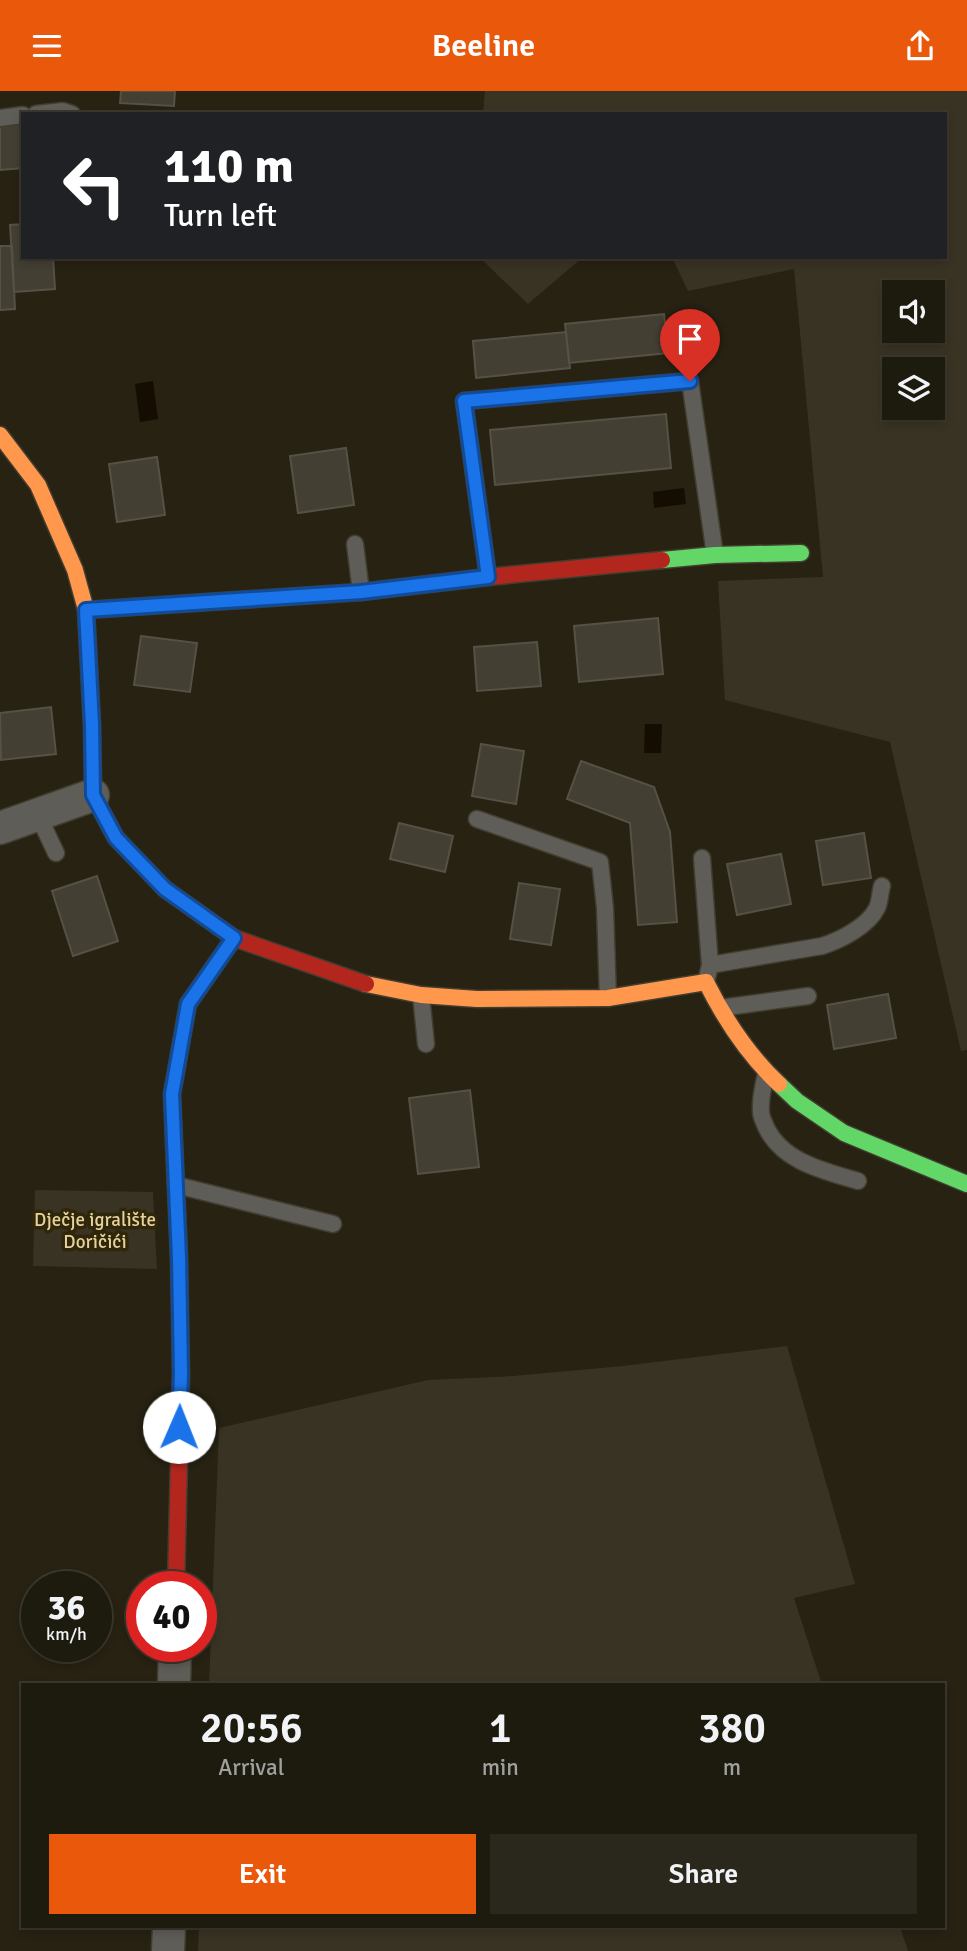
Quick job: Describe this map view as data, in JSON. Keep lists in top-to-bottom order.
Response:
{
  "parks": ["Dječje igralište Doričići"],
  "page": {
    "header": "Beeline",
    "turn": ["110 m", "Turn left"],
    "speed": "36 km/h",
    "limit": "40",
    "eta": [
      "20:56",
      "Arrival",
      "1",
      "min",
      "380",
      "m"
    ],
    "buttons": ["Exit", "Share"]
  }
}
